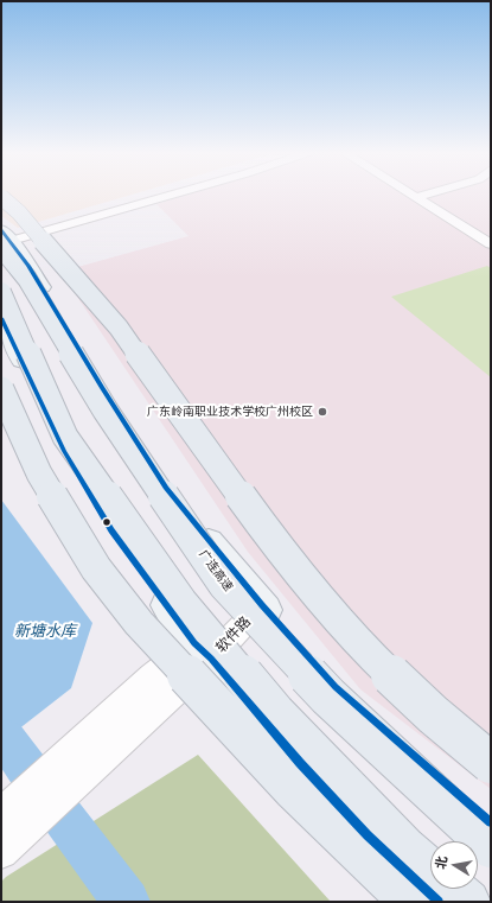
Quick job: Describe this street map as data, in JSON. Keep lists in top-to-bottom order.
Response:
{
  "streets": {
    "highway": ["广连高速"],
    "street": ["软件路"]
  },
  "water": ["新塘水库"],
  "places": ["广东岭南职业技术学校广州校区"],
  "north": "left"
}
